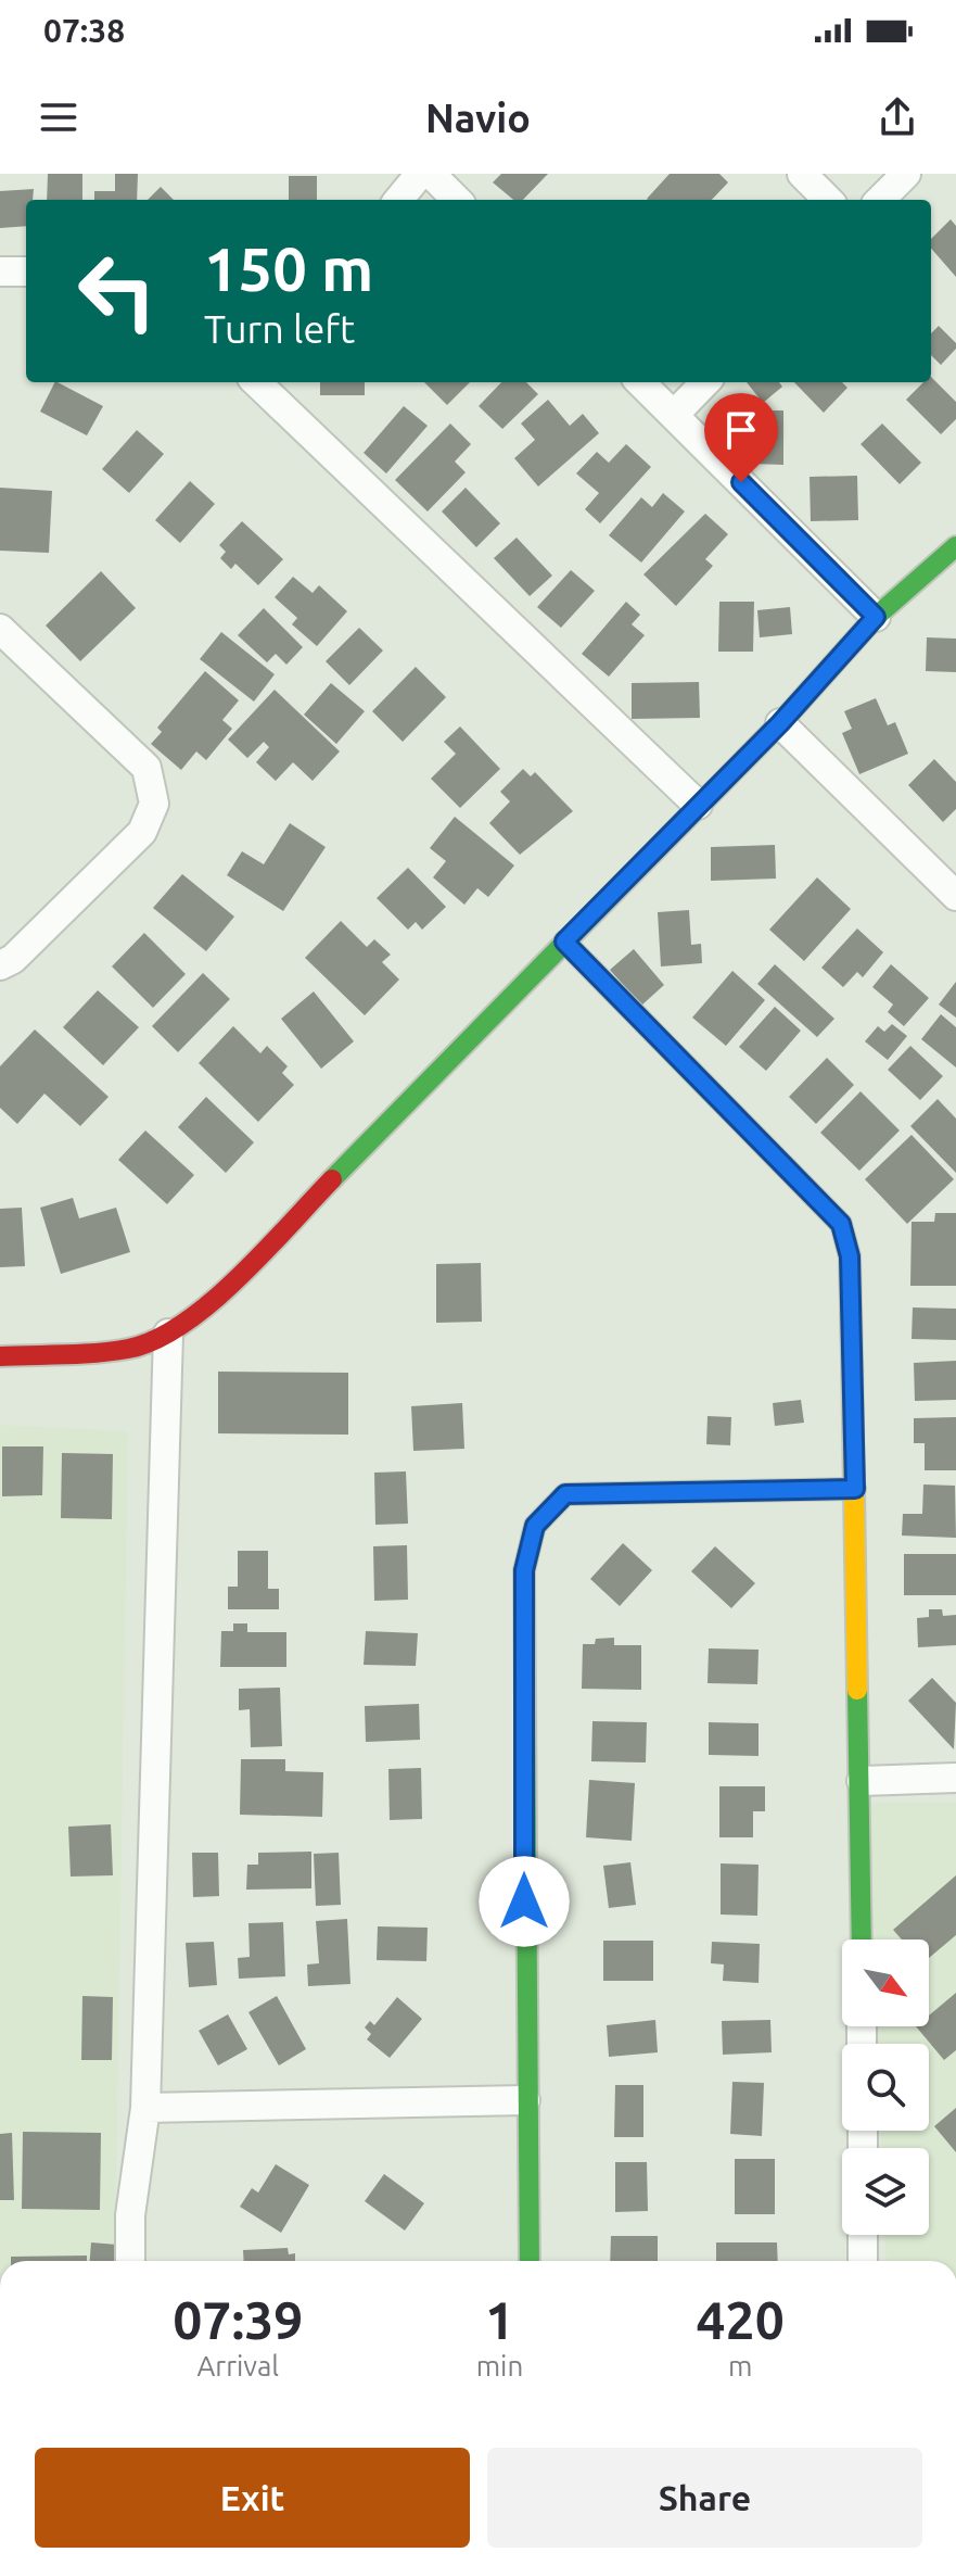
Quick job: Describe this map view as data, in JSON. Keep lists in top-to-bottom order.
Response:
{
  "north": "bottom right",
  "page": {
    "status": "07:38",
    "header": "Navio",
    "turn": ["150 m", "Turn left"],
    "eta": [
      "07:39",
      "Arrival",
      "1",
      "min",
      "420",
      "m"
    ],
    "buttons": ["Exit", "Share"]
  }
}
